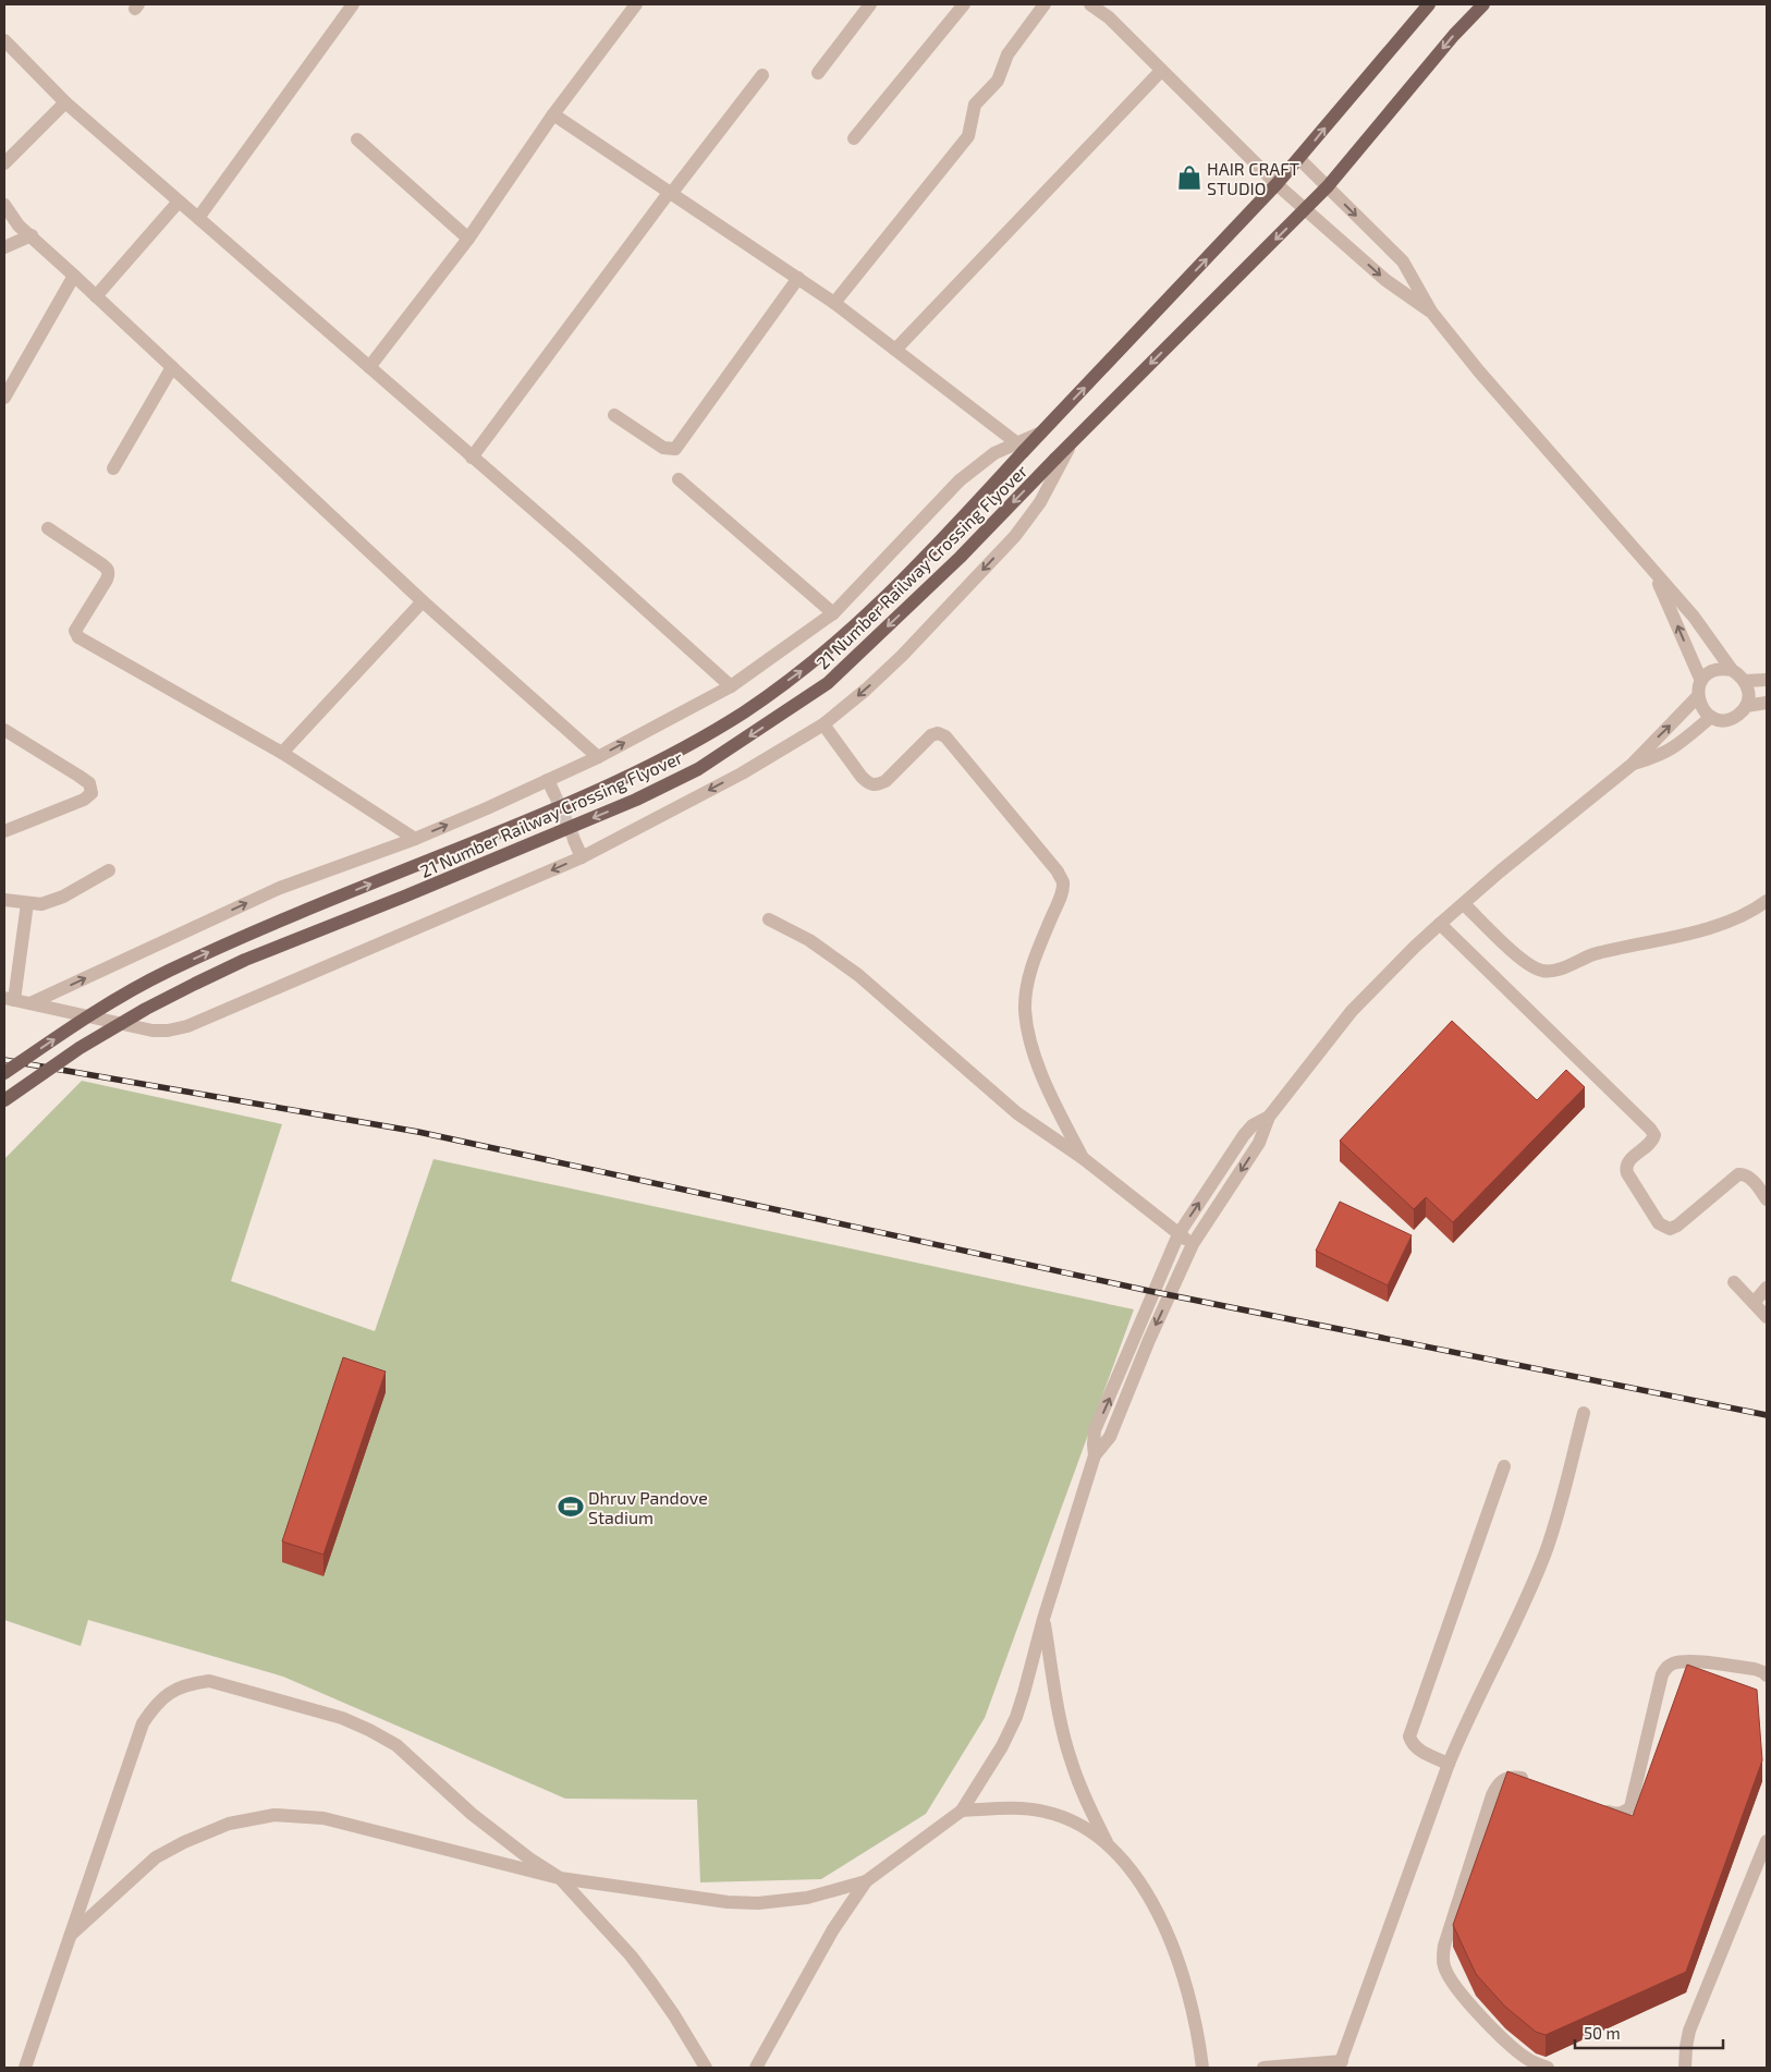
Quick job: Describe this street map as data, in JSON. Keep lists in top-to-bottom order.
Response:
{
  "streets": {
    "main road": ["21 Number Railway Crossing Flyover"]
  },
  "places": {
    "shop": ["HAIR CRAFT STUDIO"],
    "sports": ["Dhruv Pandove Stadium"]
  },
  "scale_bar": "50 m"
}
